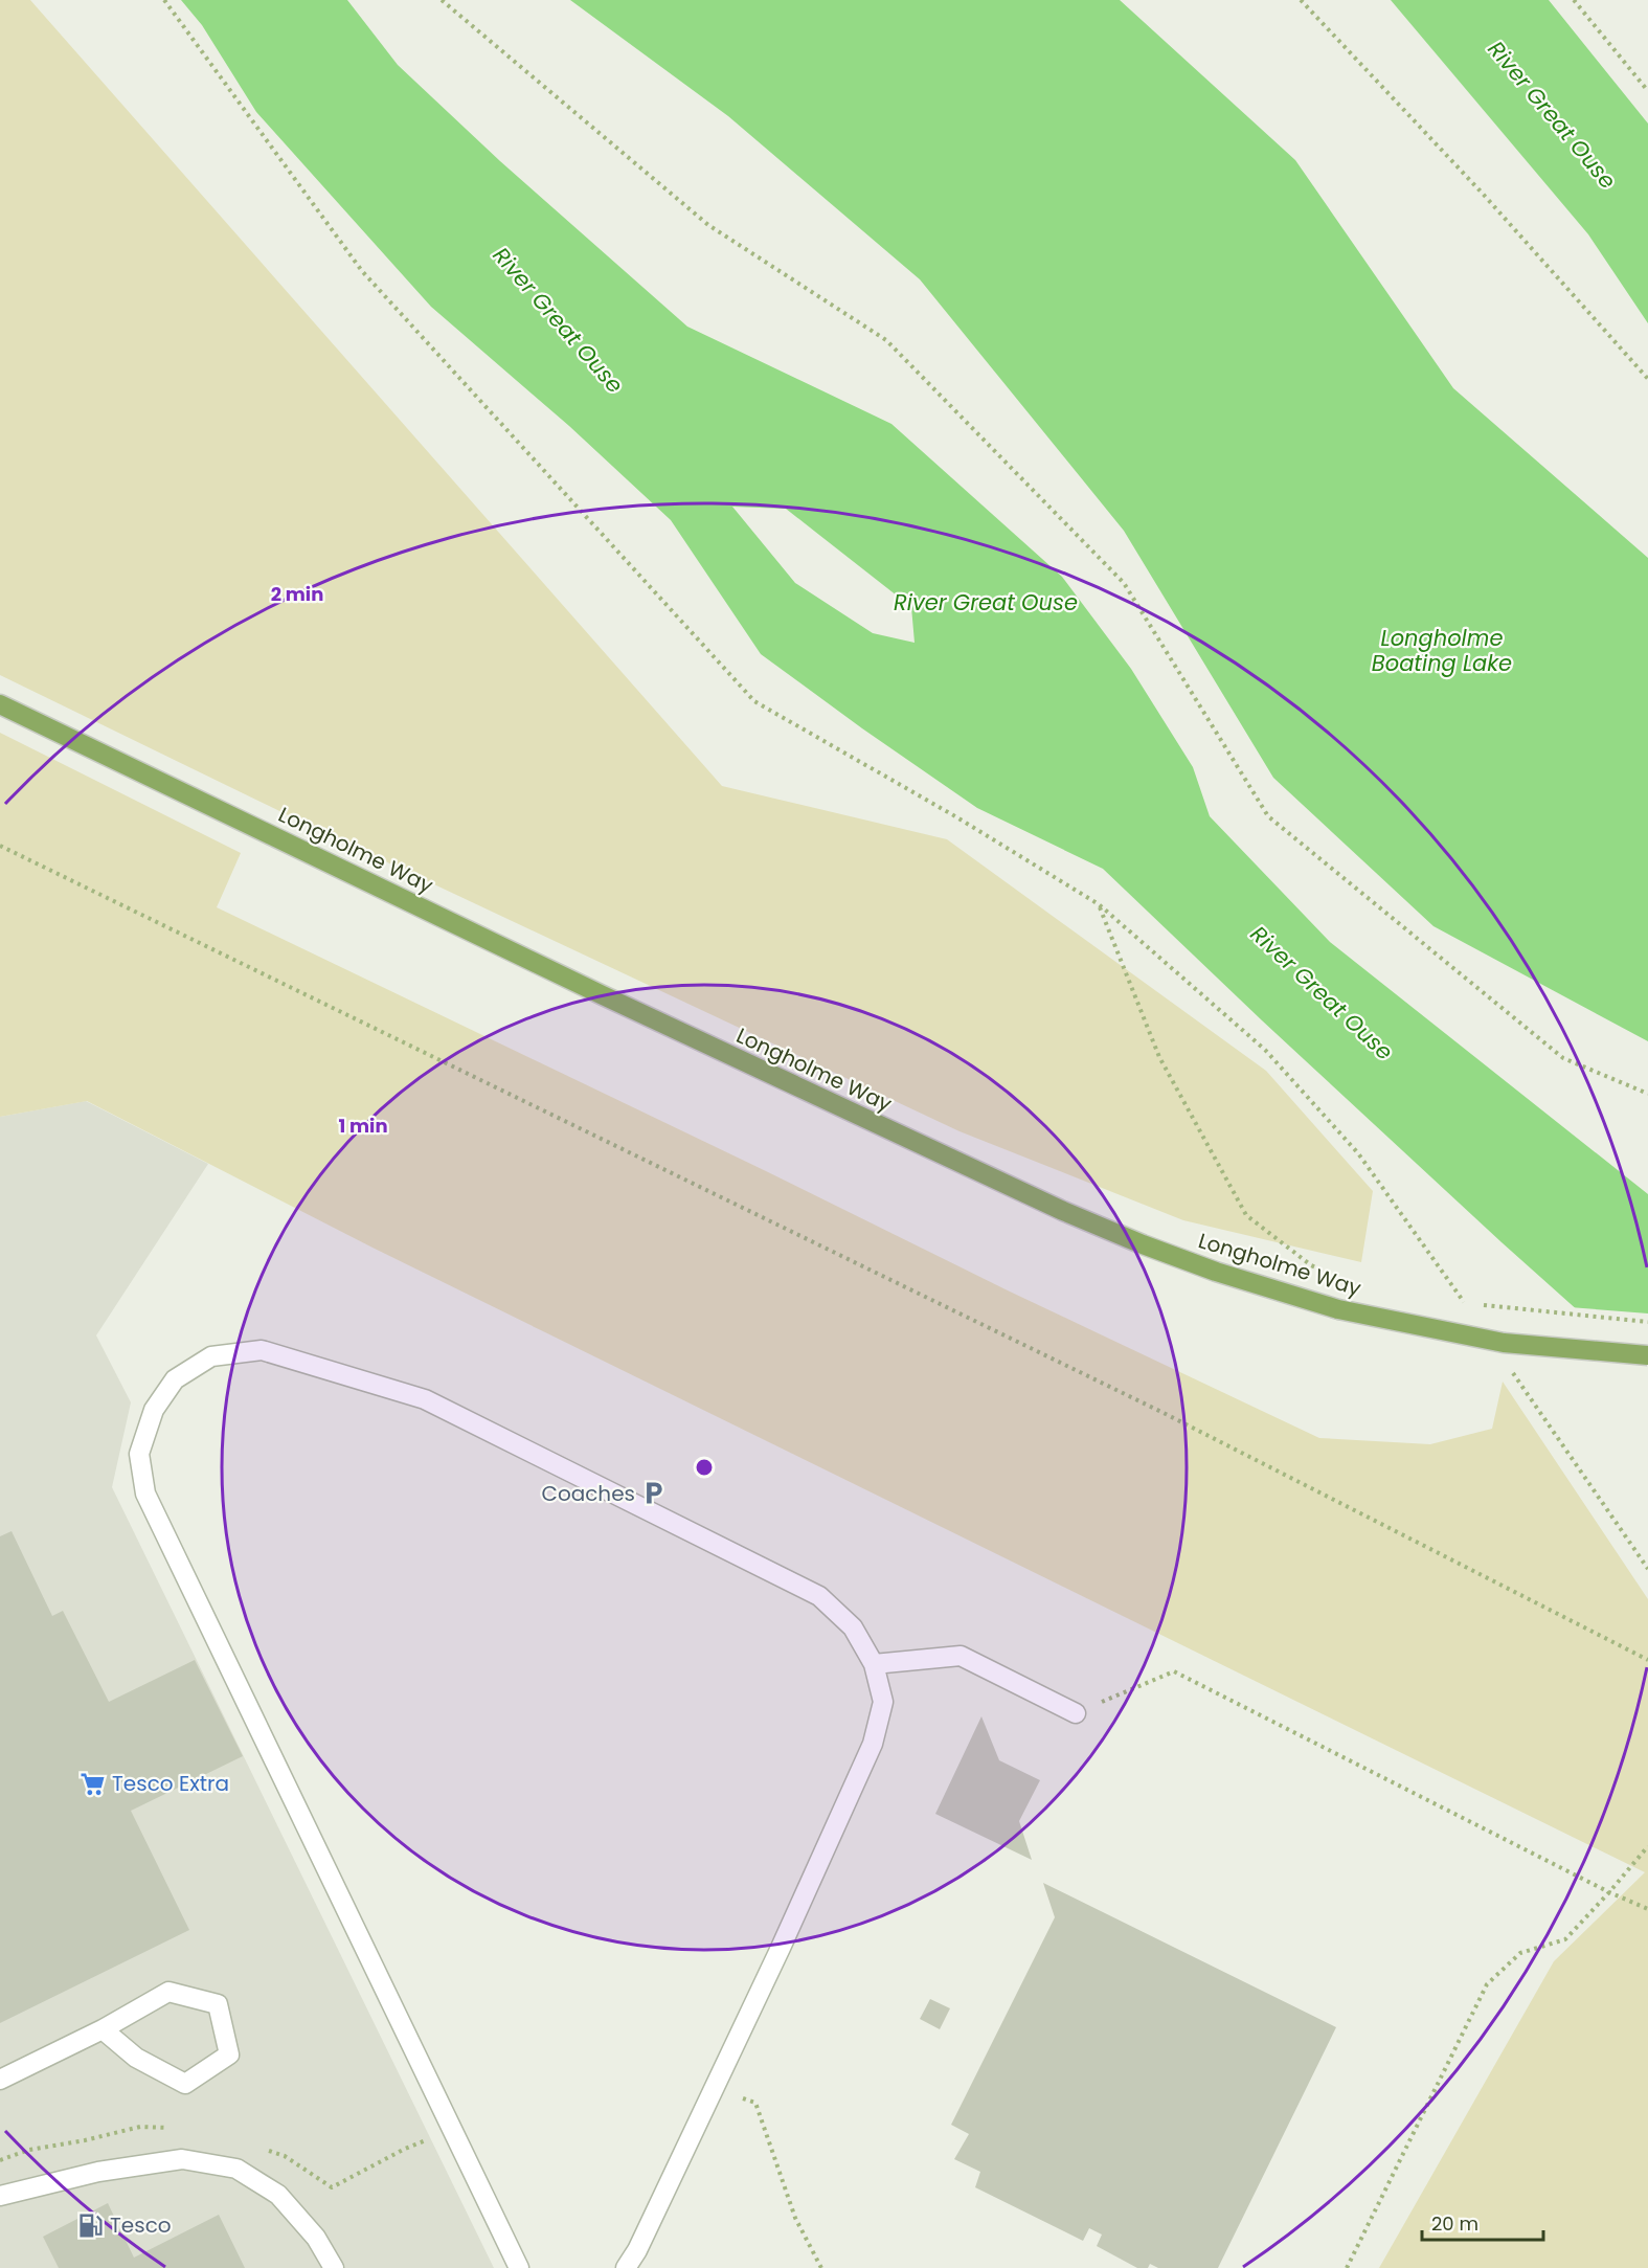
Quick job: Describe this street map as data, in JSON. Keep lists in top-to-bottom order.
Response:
{
  "streets": {
    "main road": ["Longholme Way"]
  },
  "water": ["River Great Ouse", "Longholme Boating Lake"],
  "places": {
    "parking": ["Coaches"],
    "supermarket": ["Tesco Extra"],
    "fuel station": ["Tesco"]
  },
  "scale_bar": "20 m",
  "rings": ["2 min", "1 min"]
}
